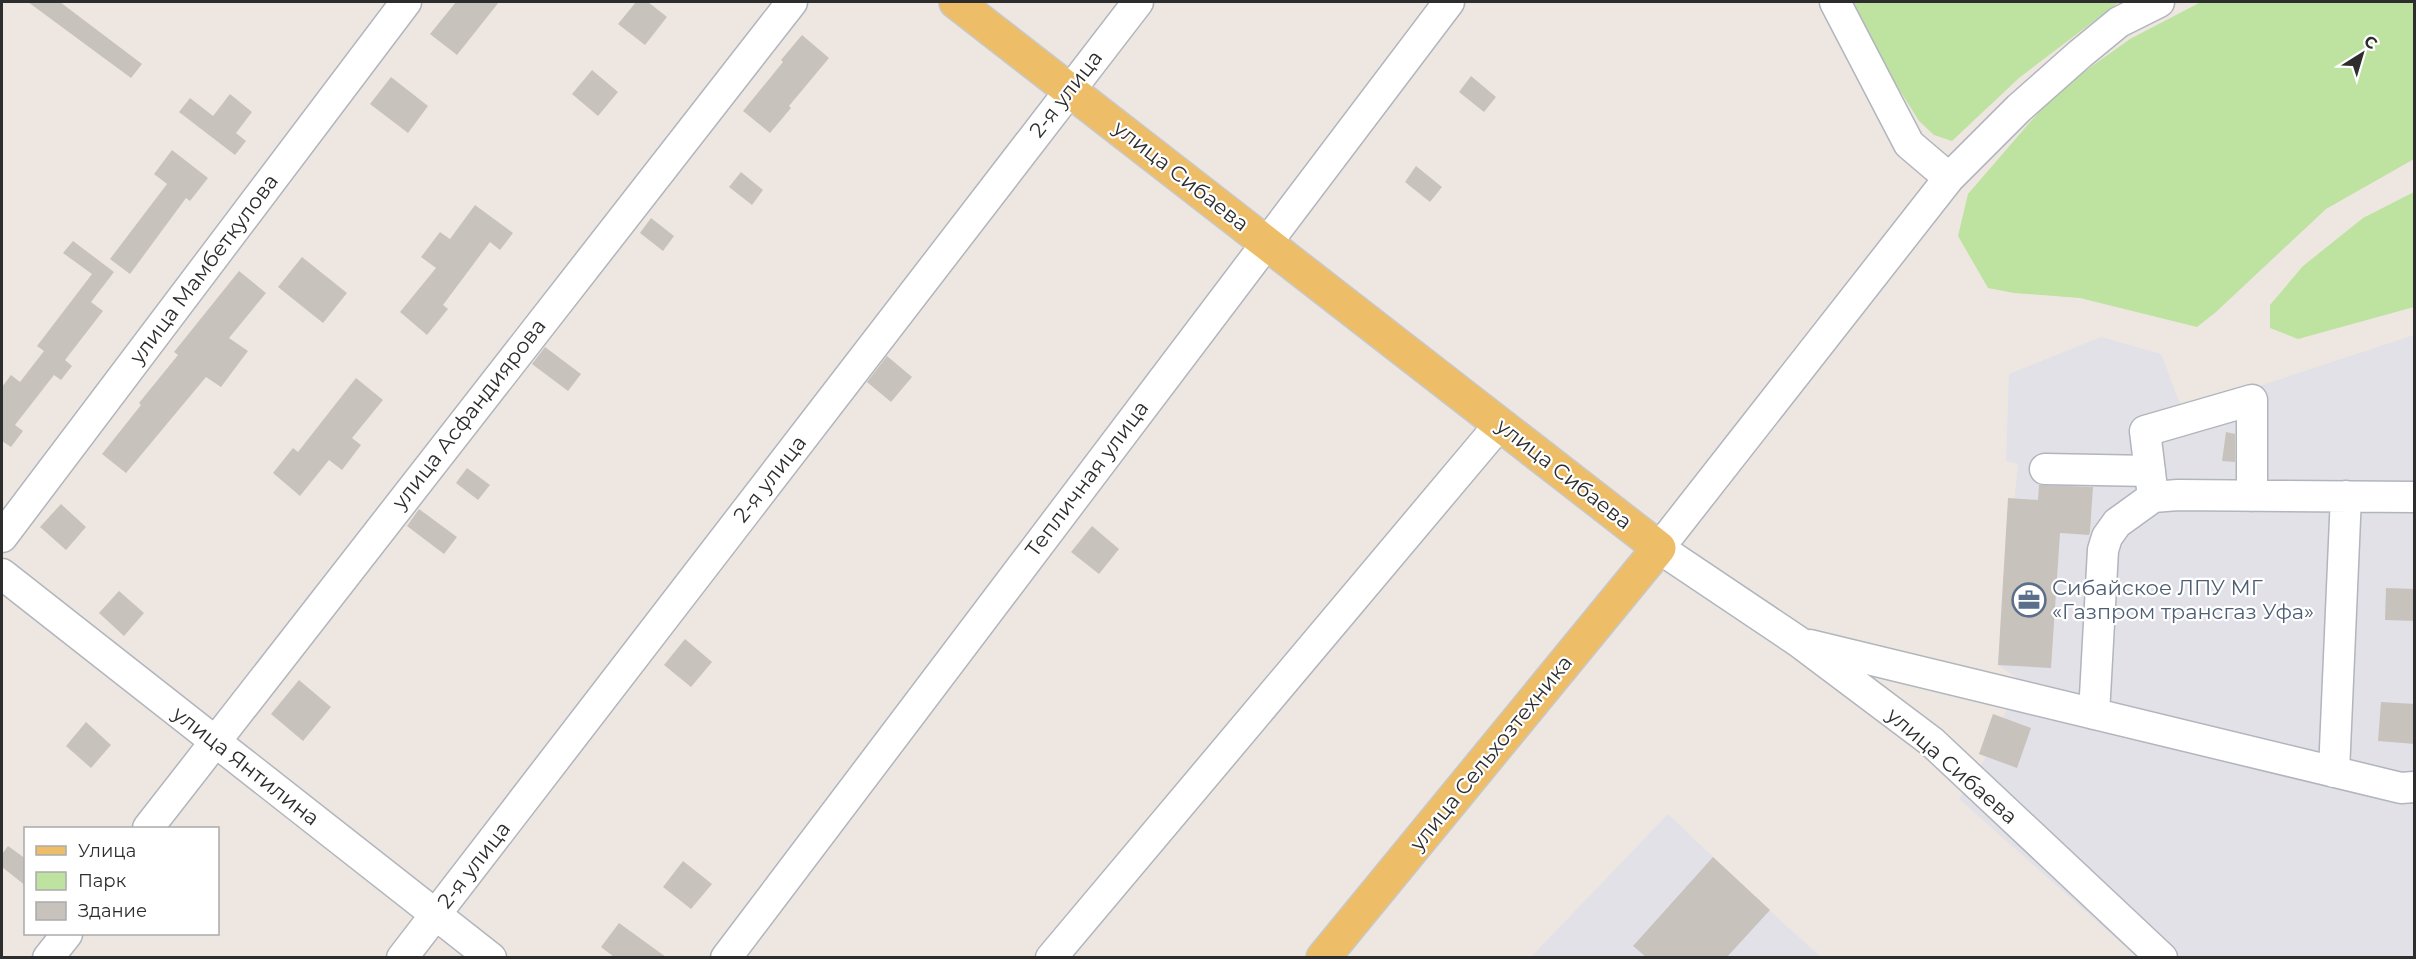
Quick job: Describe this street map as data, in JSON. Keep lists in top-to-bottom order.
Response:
{
  "streets": {
    "main road": ["улица Сибаева", "улица Сельхозтехника"],
    "street": [
      "2-я улица",
      "улица Мамбеткулова",
      "улица Асфандиярова",
      "Тепличная улица",
      "улица Янтилина"
    ]
  },
  "crossings": [
    ["2-я улица", "улица Сибаева"],
    ["2-я улица", "улица Янтилина"],
    ["улица Сибаева", "Тепличная улица"],
    ["улица Сибаева", "улица Сельхозтехника"],
    ["улица Асфандиярова", "улица Янтилина"]
  ],
  "places": {
    "office": ["Сибайское ЛПУ МГ «Газпром трансгаз Уфа»"]
  },
  "legend": ["Улица", "Парк", "Здание"],
  "north": "top right"
}
